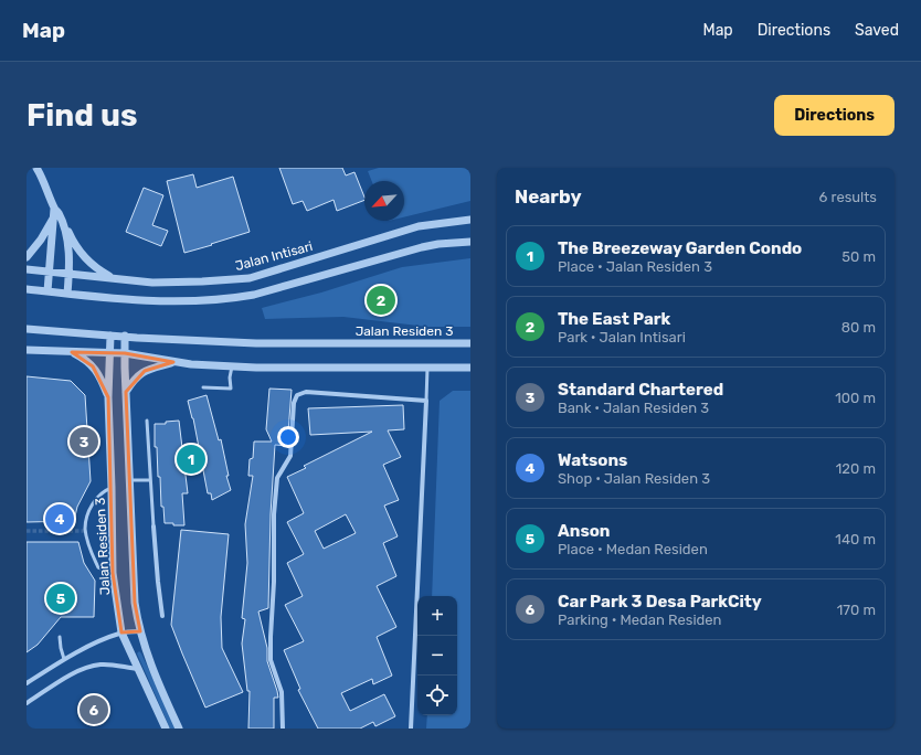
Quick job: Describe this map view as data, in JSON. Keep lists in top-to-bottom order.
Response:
{
  "streets": {
    "street": ["Jalan Intisari", "Jalan Residen 3"]
  },
  "north": "bottom left",
  "page": {
    "header": "Map",
    "nav": ["Map", "Directions", "Saved"],
    "buttons": "Directions",
    "title": "Find us",
    "heading": ["Nearby", "6 results"],
    "list": [
      {
        "mark": "1",
        "name": "The Breezeway Garden Condo",
        "note": "Place · Jalan Residen 3",
        "value": "50 m"
      },
      {
        "mark": "2",
        "name": "The East Park",
        "note": "Park · Jalan Intisari",
        "value": "80 m"
      },
      {
        "mark": "3",
        "name": "Standard Chartered",
        "note": "Bank · Jalan Residen 3",
        "value": "100 m"
      },
      {
        "mark": "4",
        "name": "Watsons",
        "note": "Shop · Jalan Residen 3",
        "value": "120 m"
      },
      {
        "mark": "5",
        "name": "Anson",
        "note": "Place · Medan Residen",
        "value": "140 m"
      },
      {
        "mark": "6",
        "name": "Car Park 3 Desa ParkCity",
        "note": "Parking · Medan Residen",
        "value": "170 m"
      }
    ],
    "pins": [
      "2",
      "3",
      "1",
      "4",
      "5",
      "6"
    ],
    "map_buttons": ["+", "−"]
  }
}
